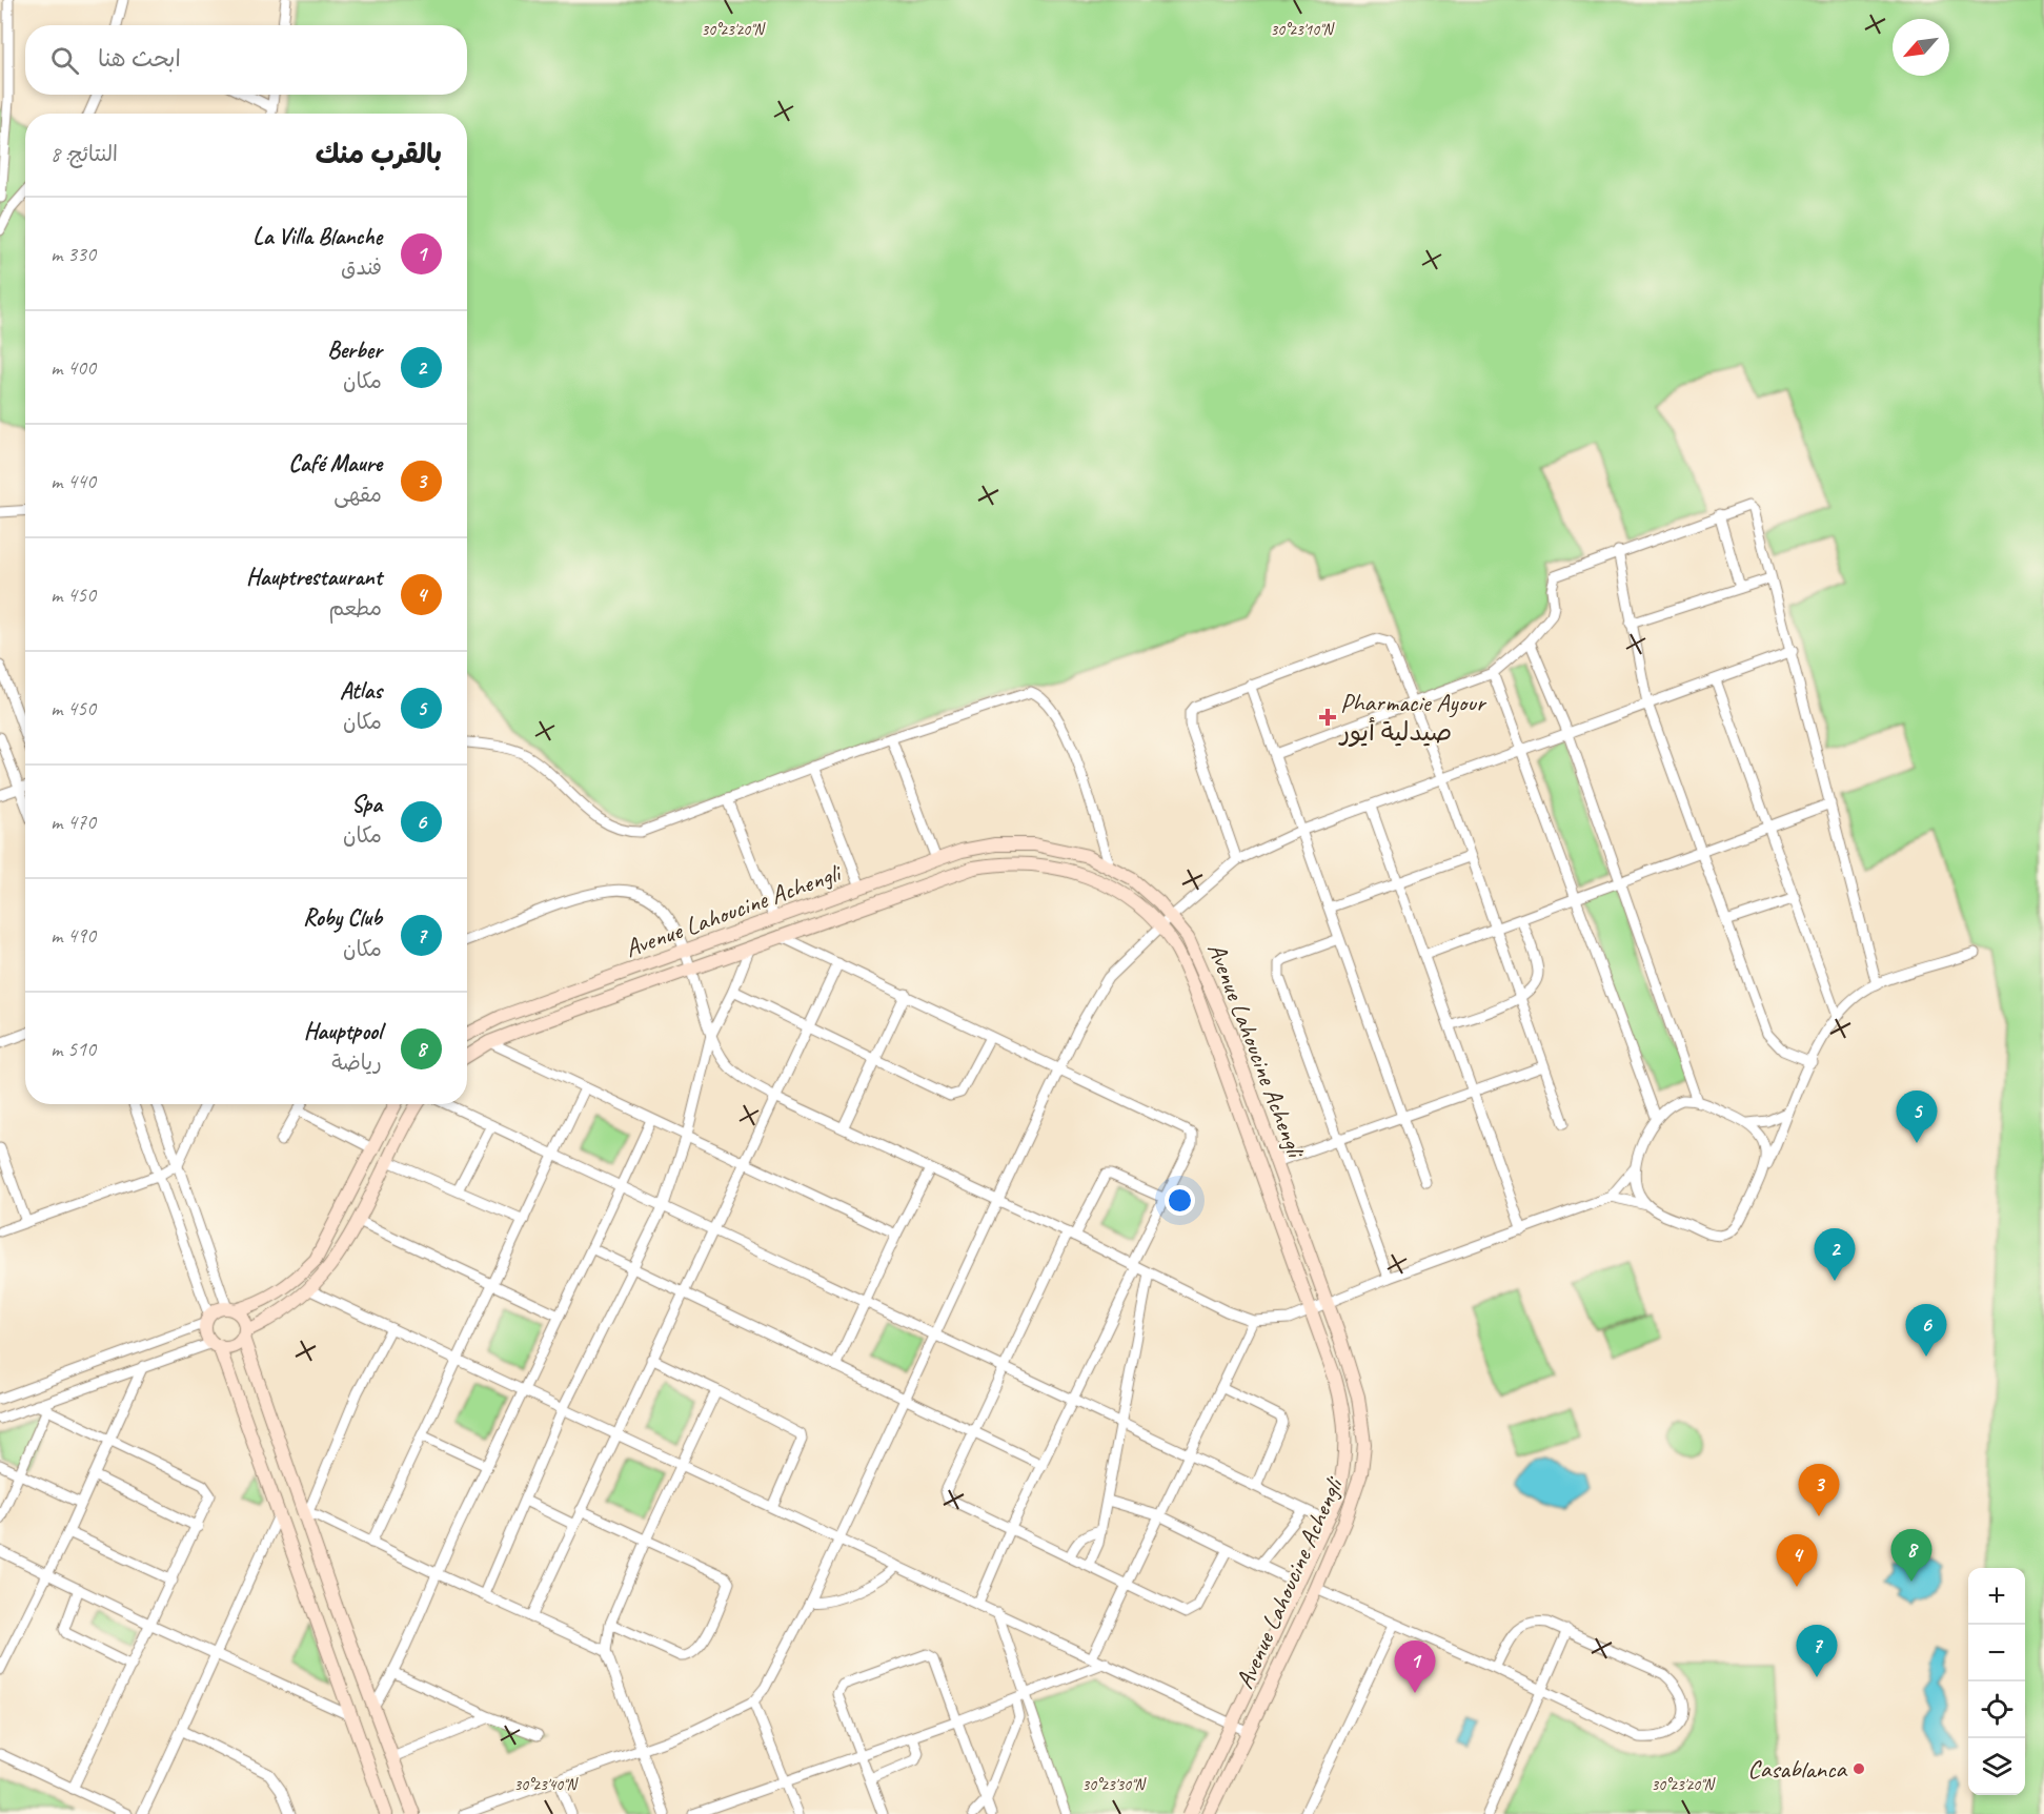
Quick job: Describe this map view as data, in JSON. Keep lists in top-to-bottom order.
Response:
{
  "streets": {
    "street": ["Avenue Lahoucine Achengli"]
  },
  "places": {
    "health": ["Pharmacie Ayour صيدلية أيور"],
    "other": ["Casablanca"]
  },
  "north": "bottom left",
  "page": {
    "search": "ابحث هنا",
    "heading": ["بالقرب منك", "النتائج: 8"],
    "list": [
      {
        "mark": "1",
        "name": "La Villa Blanche",
        "note": "فندق",
        "value": "330 m"
      },
      {
        "mark": "2",
        "name": "Berber",
        "note": "مكان",
        "value": "400 m"
      },
      {
        "mark": "3",
        "name": "Café Maure",
        "note": "مقهى",
        "value": "440 m"
      },
      {
        "mark": "4",
        "name": "Hauptrestaurant",
        "note": "مطعم",
        "value": "450 m"
      },
      {
        "mark": "5",
        "name": "Atlas",
        "note": "مكان",
        "value": "450 m"
      },
      {
        "mark": "6",
        "name": "Spa",
        "note": "مكان",
        "value": "470 m"
      },
      {
        "mark": "7",
        "name": "Roby Club",
        "note": "مكان",
        "value": "490 m"
      },
      {
        "mark": "8",
        "name": "Hauptpool",
        "note": "رياضة",
        "value": "510 m"
      }
    ],
    "pins": [
      "5",
      "2",
      "6",
      "3",
      "8",
      "4",
      "7",
      "1"
    ],
    "map_buttons": ["+", "−"]
  },
  "coordinates": [
    "30°23'20\"N",
    "30°23'10\"N",
    "30°23'40\"N",
    "30°23'30\"N"
  ]
}
